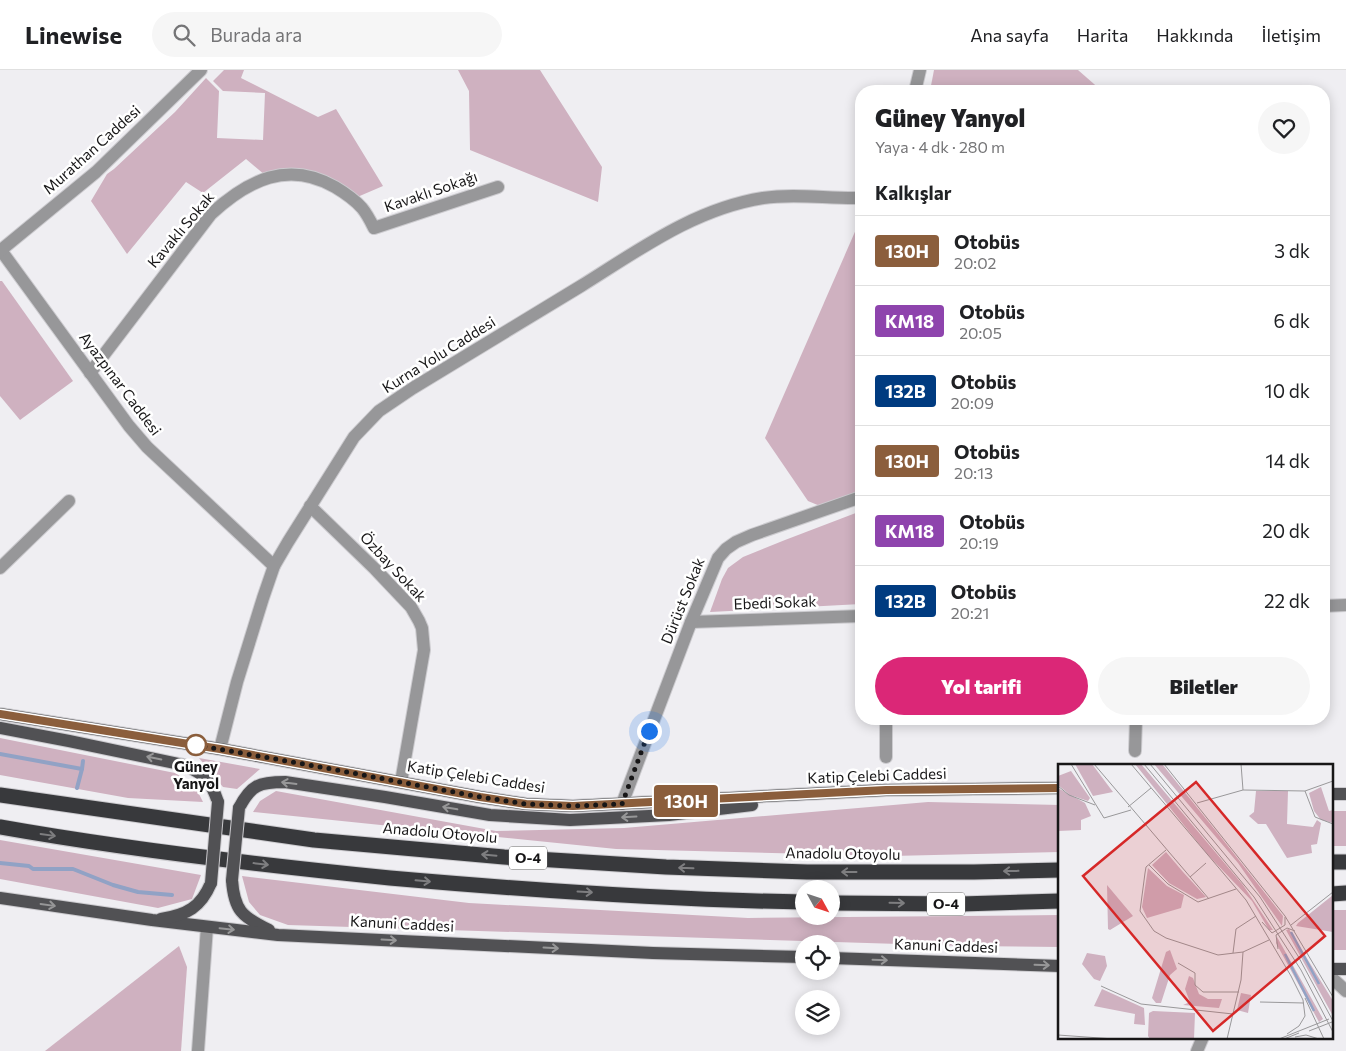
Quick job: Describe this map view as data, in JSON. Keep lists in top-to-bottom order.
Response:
{
  "streets": {
    "highway": ["Anadolu Otoyolu", "O-4"],
    "main road": ["Katip Çelebi Caddesi", "Kanuni Caddesi"],
    "street": [
      "Murathan Caddesi",
      "Kavaklı Sokağı",
      "Kavaklı Sokak",
      "Kurna Yolu Caddesi",
      "Ayazpınar Caddesi",
      "Özbay Sokak",
      "Dürüst Sokak",
      "Ebedi Sokak"
    ]
  },
  "crossings": [
    ["Murathan Caddesi", "Ayazpınar Caddesi"],
    ["Kavaklı Sokağı", "Kavaklı Sokak"],
    ["Kavaklı Sokak", "Ayazpınar Caddesi"],
    ["Kurna Yolu Caddesi", "Ayazpınar Caddesi"],
    ["Kurna Yolu Caddesi", "Özbay Sokak"],
    ["Kurna Yolu Caddesi", "Katip Çelebi Caddesi"],
    ["Özbay Sokak", "Katip Çelebi Caddesi"],
    ["Dürüst Sokak", "Ebedi Sokak"],
    ["Dürüst Sokak", "Katip Çelebi Caddesi"]
  ],
  "one_way": ["Kanuni Caddesi"],
  "places": ["Güney Yanyol"],
  "lines": ["bus line 130H"],
  "north": "bottom right",
  "page": {
    "header": "Linewise",
    "search": "Burada ara",
    "nav": [
      "Ana sayfa",
      "Harita",
      "Hakkında",
      "İletişim"
    ],
    "on_map": "130H",
    "heading": [
      ["Güney Yanyol", "Yaya · 4 dk · 280 m"],
      "Kalkışlar"
    ],
    "list": [
      {
        "mark": "130H",
        "name": "Otobüs",
        "note": "20:02",
        "value": "3 dk"
      },
      {
        "mark": "KM18",
        "name": "Otobüs",
        "note": "20:05",
        "value": "6 dk"
      },
      {
        "mark": "132B",
        "name": "Otobüs",
        "note": "20:09",
        "value": "10 dk"
      },
      {
        "mark": "130H",
        "name": "Otobüs",
        "note": "20:13",
        "value": "14 dk"
      },
      {
        "mark": "KM18",
        "name": "Otobüs",
        "note": "20:19",
        "value": "20 dk"
      },
      {
        "mark": "132B",
        "name": "Otobüs",
        "note": "20:21",
        "value": "22 dk"
      }
    ],
    "buttons": ["Yol tarifi", "Biletler"]
  }
}
